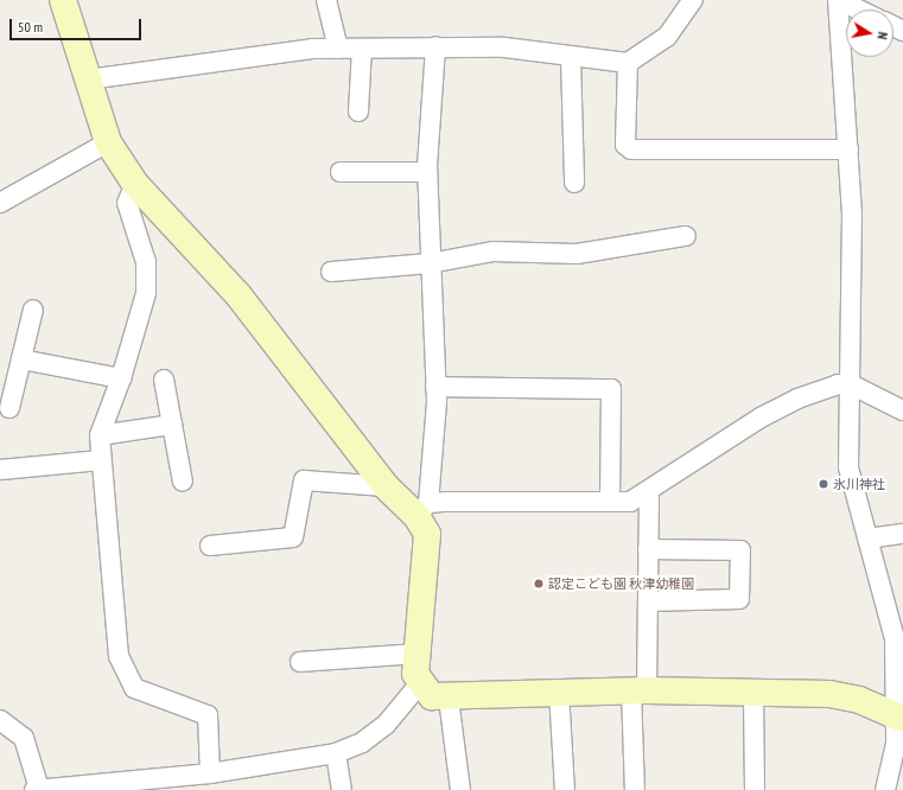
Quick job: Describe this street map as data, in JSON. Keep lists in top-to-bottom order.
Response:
{
  "places": ["氷川神社", "認定こども園 秋津幼稚園"],
  "scale_bar": "50 m",
  "north": "right"
}
